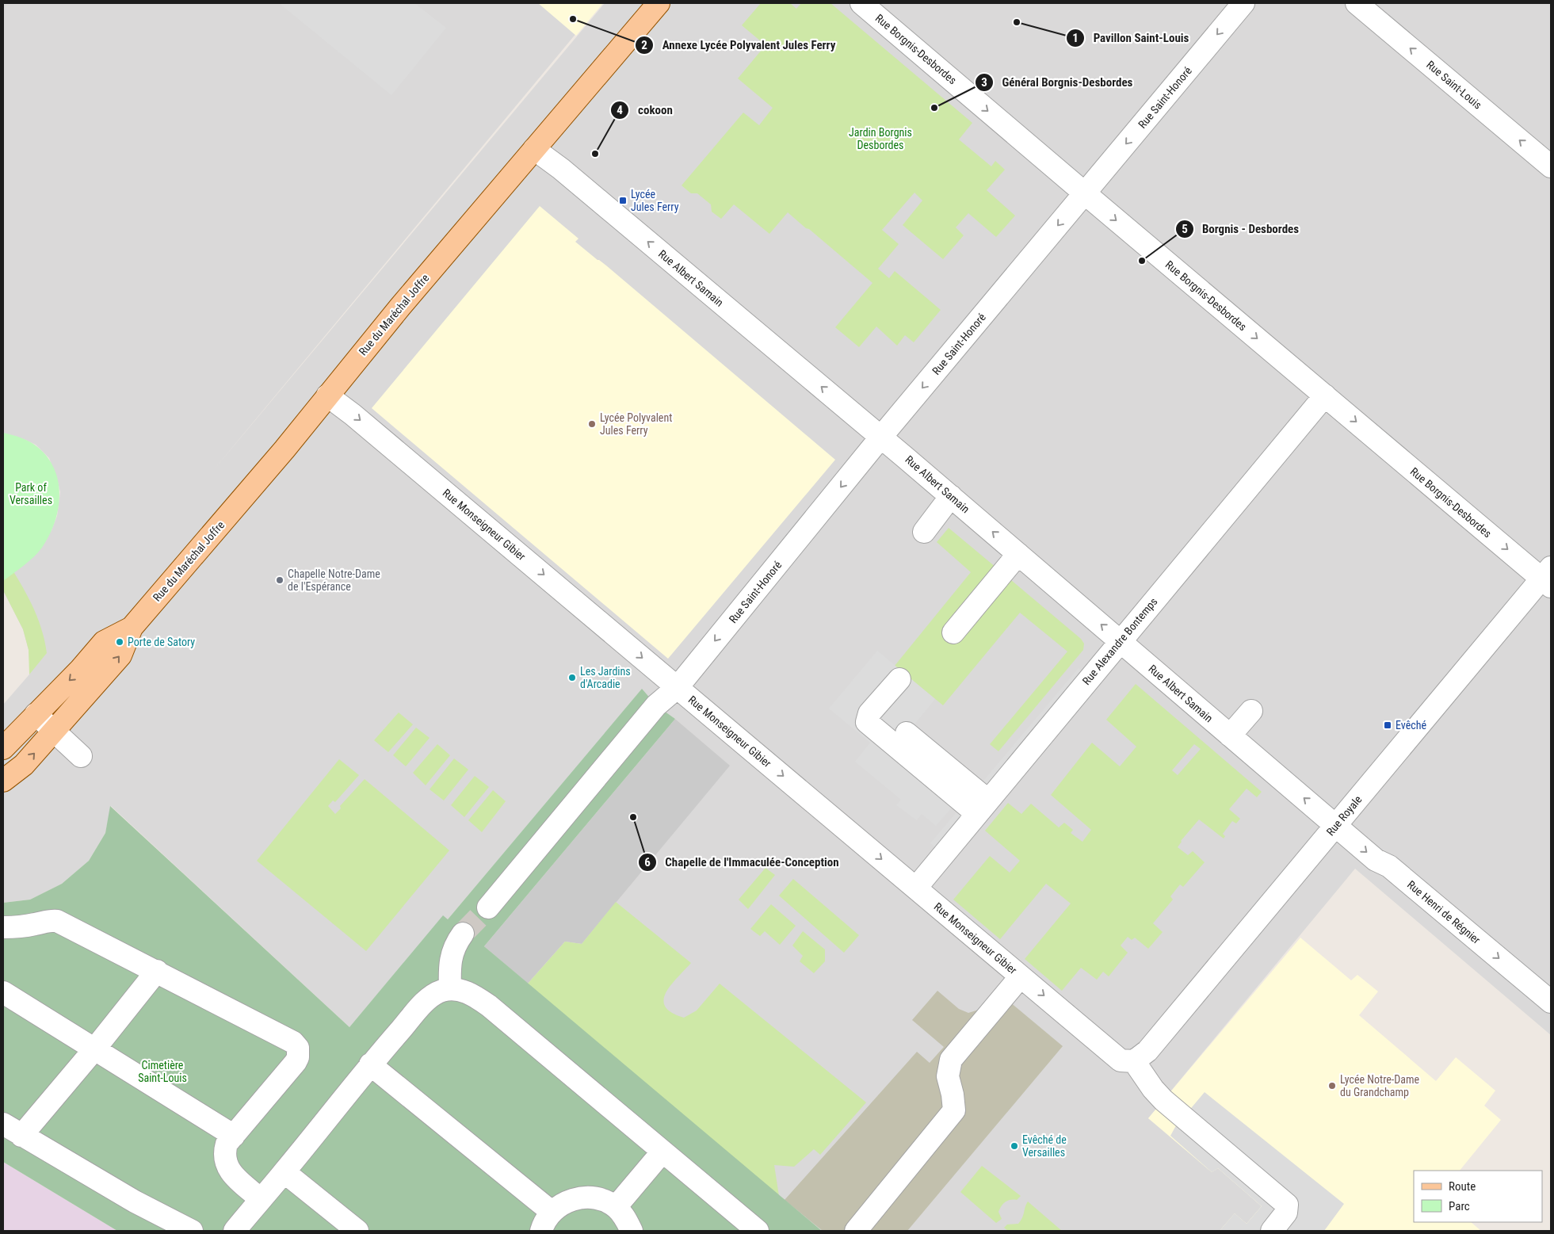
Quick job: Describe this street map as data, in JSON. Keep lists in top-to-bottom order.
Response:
{
  "streets": {
    "main road": ["Rue du Maréchal Joffre"],
    "street": [
      "Rue Borgnis-Desbordes",
      "Rue Saint-Louis",
      "Rue Saint-Honoré",
      "Rue Albert Samain",
      "Rue Monseigneur Gibier",
      "Rue Alexandre Bontemps",
      "Rue Royale",
      "Rue Henri de Régnier"
    ]
  },
  "crossings": [
    ["Rue Borgnis-Desbordes", "Rue Saint-Honoré"],
    ["Rue Borgnis-Desbordes", "Rue Alexandre Bontemps"],
    ["Rue Borgnis-Desbordes", "Rue Royale"],
    ["Rue Saint-Honoré", "Rue Albert Samain"],
    ["Rue Saint-Honoré", "Rue Monseigneur Gibier"],
    ["Rue Albert Samain", "Rue du Maréchal Joffre"],
    ["Rue Albert Samain", "Rue Alexandre Bontemps"],
    ["Rue Albert Samain", "Rue Royale"],
    ["Rue Albert Samain", "Rue Henri de Régnier"],
    ["Rue du Maréchal Joffre", "Rue Monseigneur Gibier"],
    ["Rue Monseigneur Gibier", "Rue Alexandre Bontemps"],
    ["Rue Monseigneur Gibier", "Rue Royale"],
    ["Rue Royale", "Rue Henri de Régnier"]
  ],
  "one_way": [
    "Rue Borgnis-Desbordes",
    "Rue Saint-Louis",
    "Rue Saint-Honoré",
    "Rue Albert Samain",
    "Rue Monseigneur Gibier",
    "Rue Henri de Régnier"
  ],
  "parks": ["Jardin Borgnis Desbordes", "Park of Versailles", "Cimetière Saint-Louis"],
  "places": {
    "other": [
      "Annexe Lycée Polyvalent Jules Ferry",
      "Pavillon Saint-Louis",
      "Général Borgnis-Desbordes",
      "cokoon",
      "Borgnis - Desbordes",
      "Lycée Polyvalent Jules Ferry",
      "Chapelle Notre-Dame de l'Espérance",
      "Porte de Satory",
      "Les Jardins d'Arcadie",
      "Chapelle de l'Immaculée-Conception",
      "Lycée Notre-Dame du Grandchamp",
      "Evêché de Versailles"
    ],
    "transit": ["Lycée Jules Ferry", "Evêché"]
  },
  "legend": ["Route", "Parc"]
}
